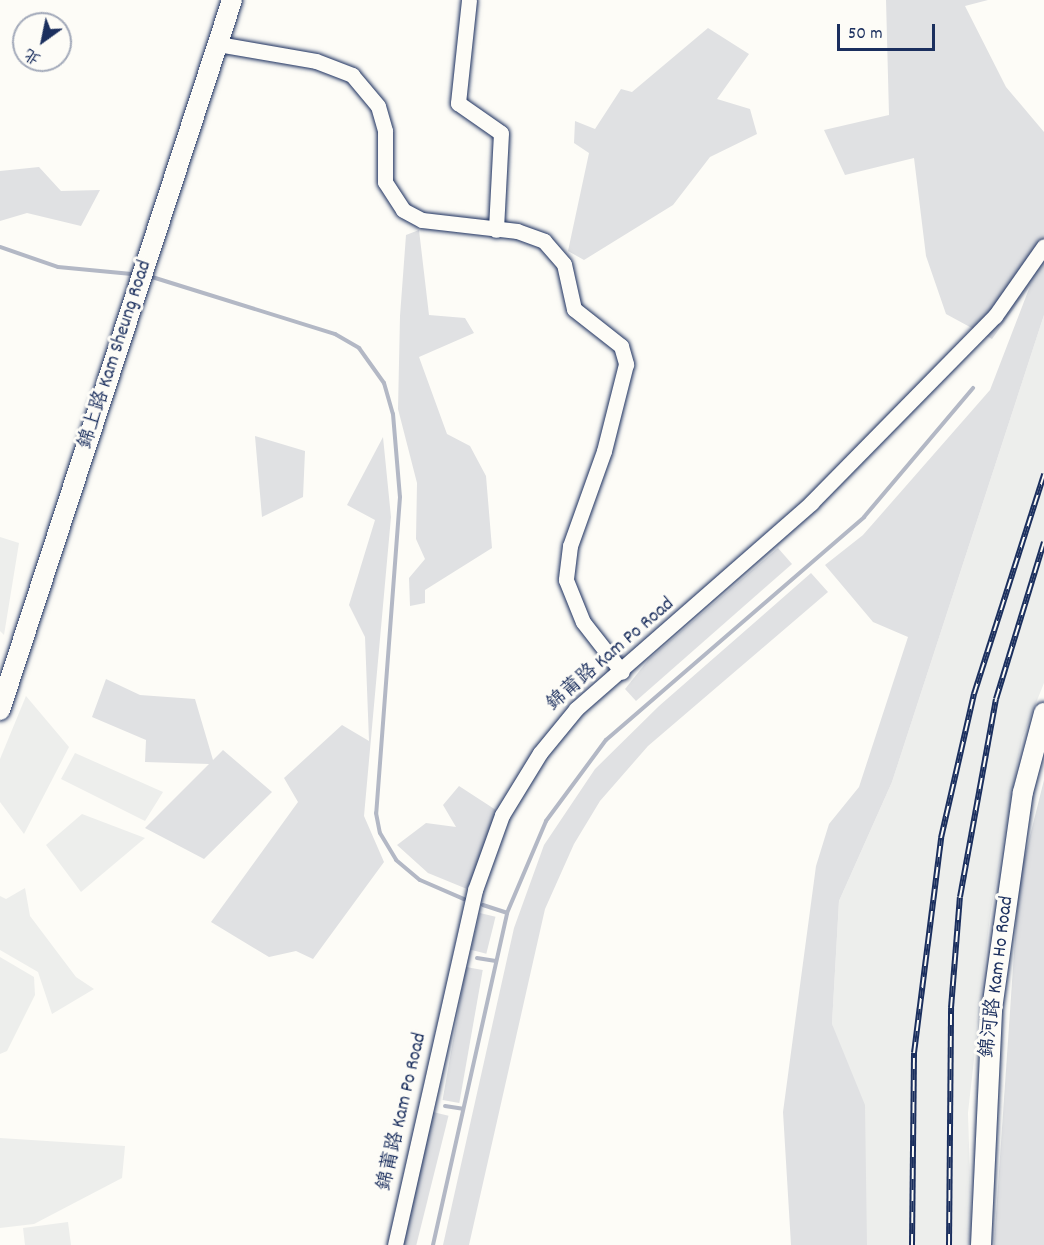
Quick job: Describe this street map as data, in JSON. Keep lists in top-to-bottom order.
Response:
{
  "streets": {
    "main road": ["錦上路 Kam Sheung Road", "錦河路 Kam Ho Road"],
    "street": ["錦莆路 Kam Po Road"]
  },
  "scale_bar": "50 m",
  "north": "bottom left"
}
